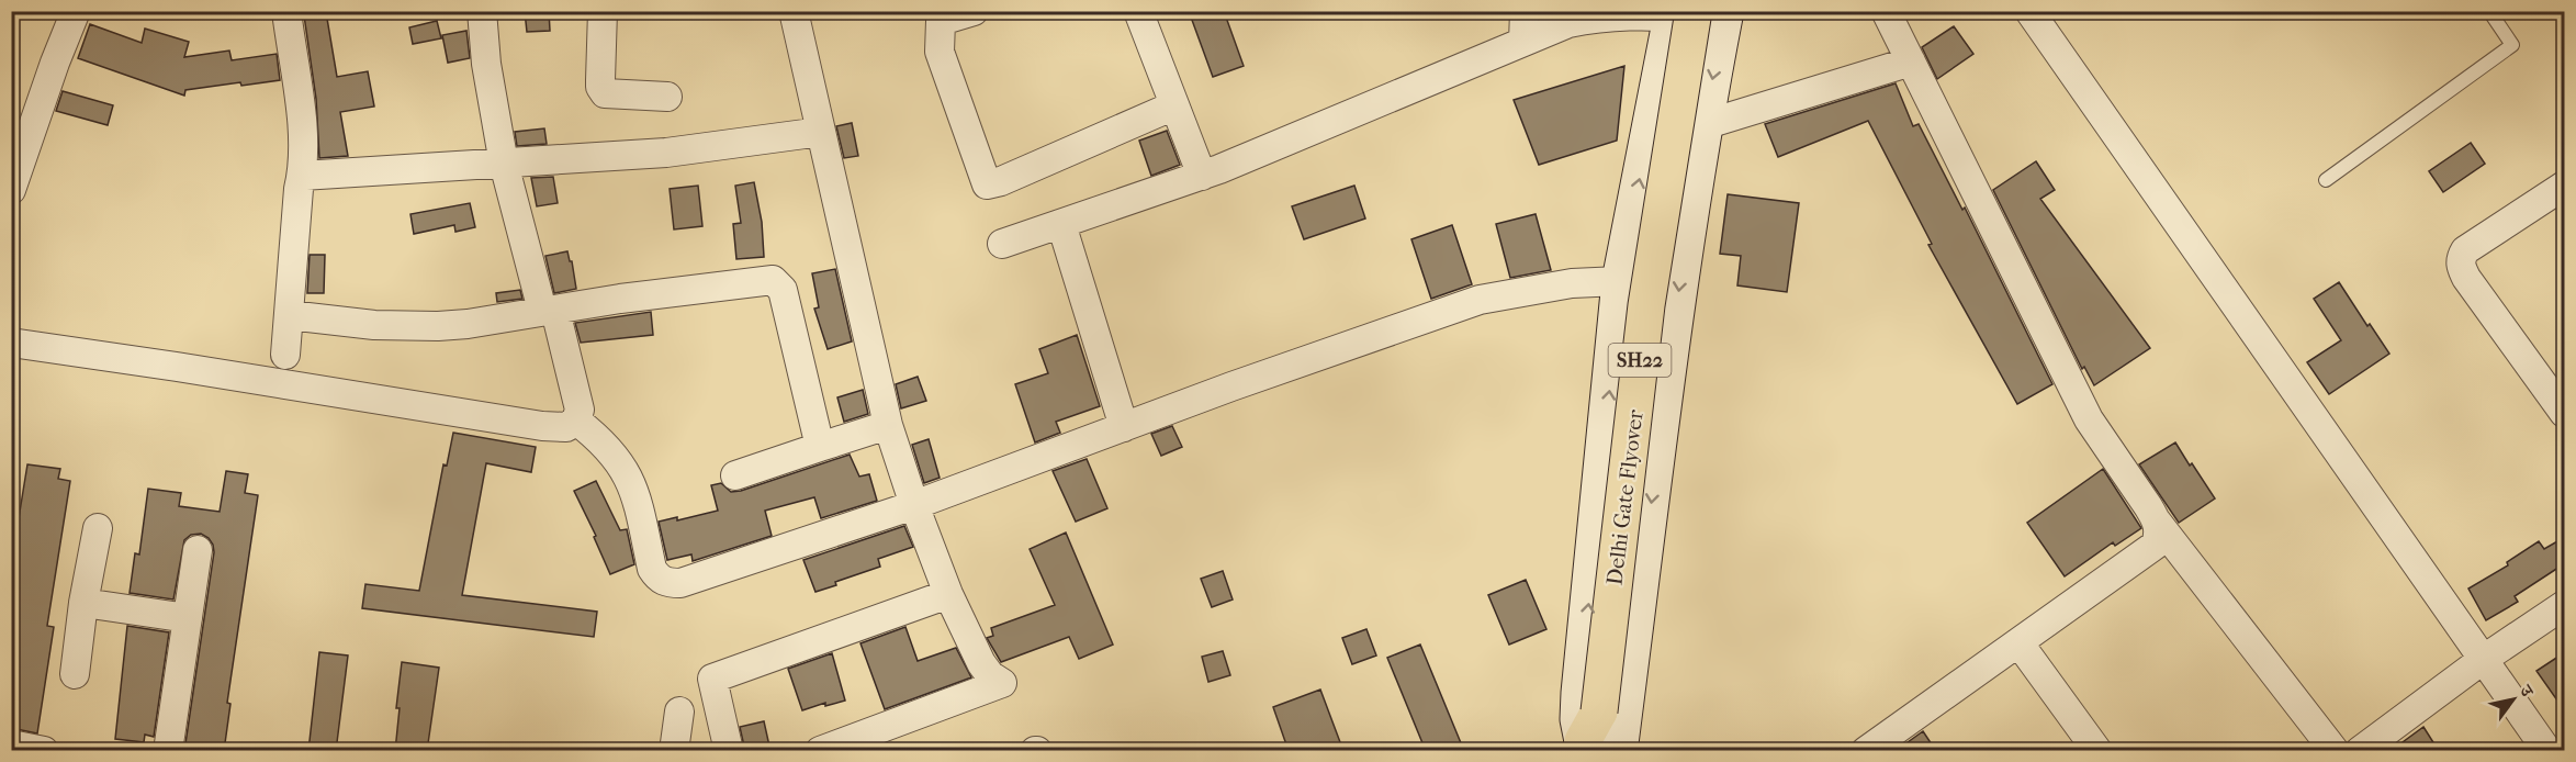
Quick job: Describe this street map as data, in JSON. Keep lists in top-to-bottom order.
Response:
{
  "streets": {
    "highway": ["SH22", "Delhi Gate Flyover"]
  },
  "north": "top right"
}
